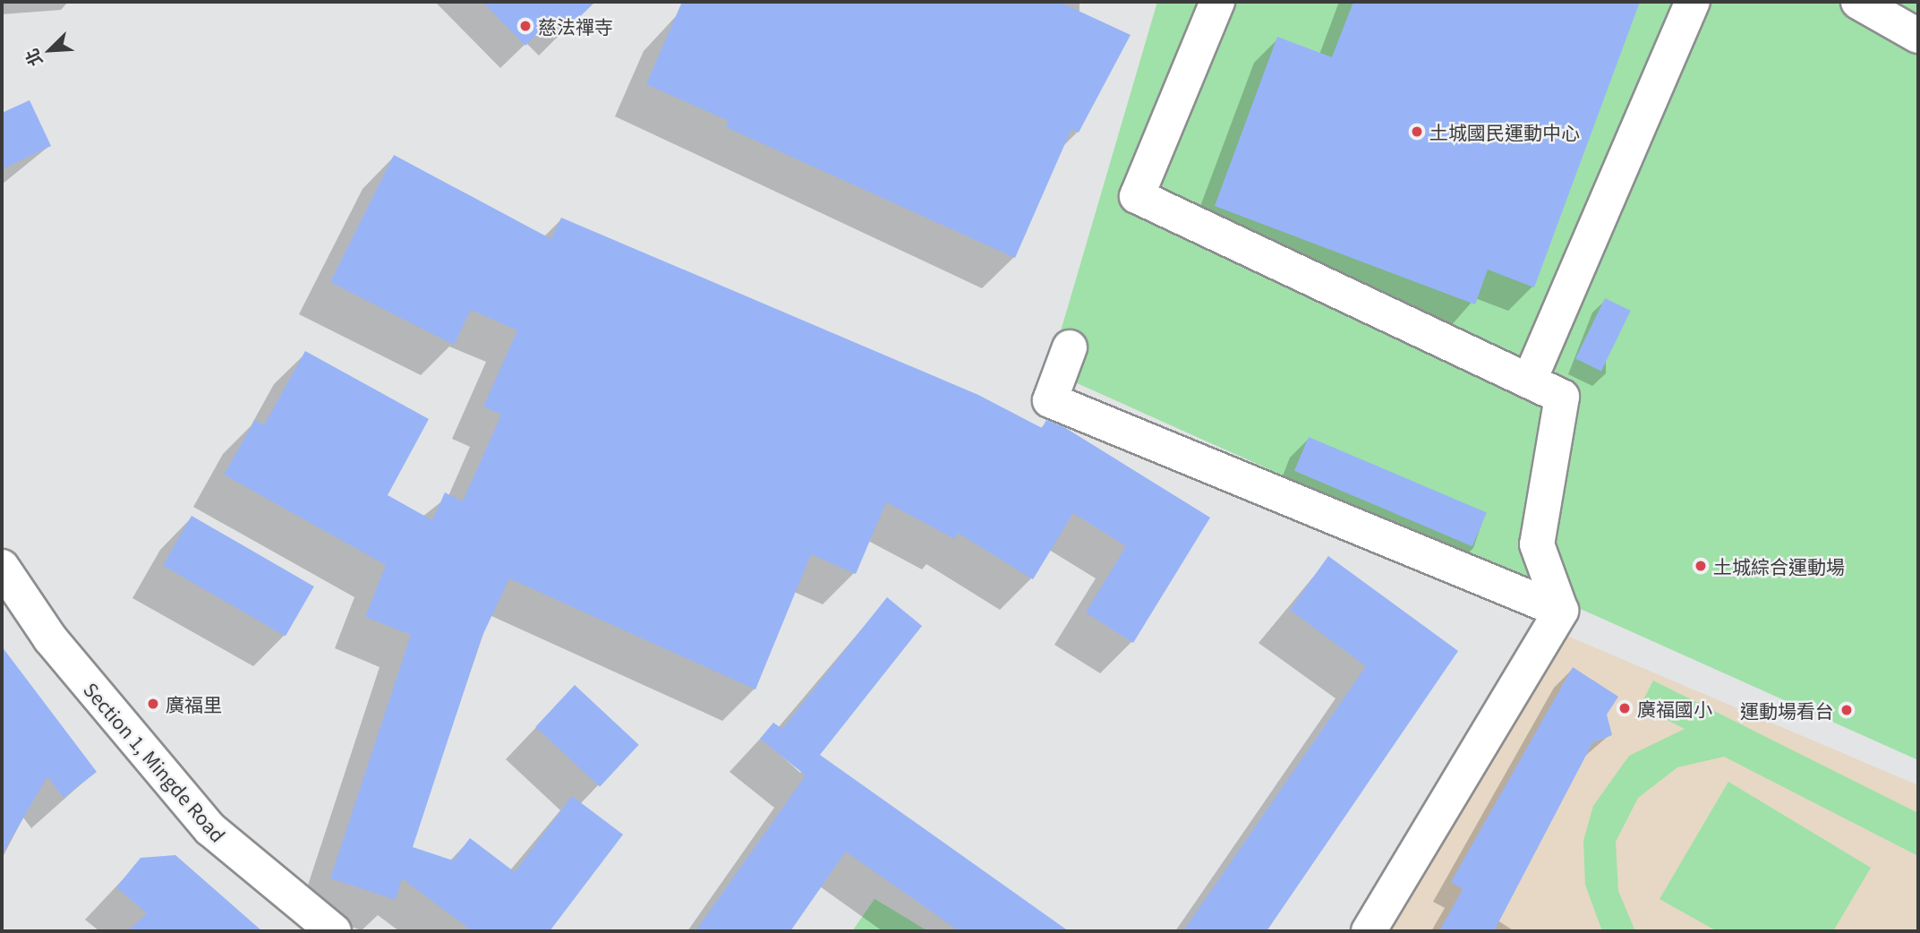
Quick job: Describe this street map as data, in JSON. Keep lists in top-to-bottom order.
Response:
{
  "streets": {
    "street": ["Section 1, Mingde Road"]
  },
  "places": [
    "慈法禪寺",
    "土城國民運動中心",
    "土城綜合運動場",
    "廣福里",
    "廣福國小",
    "運動場看台"
  ],
  "north": "bottom left"
}
